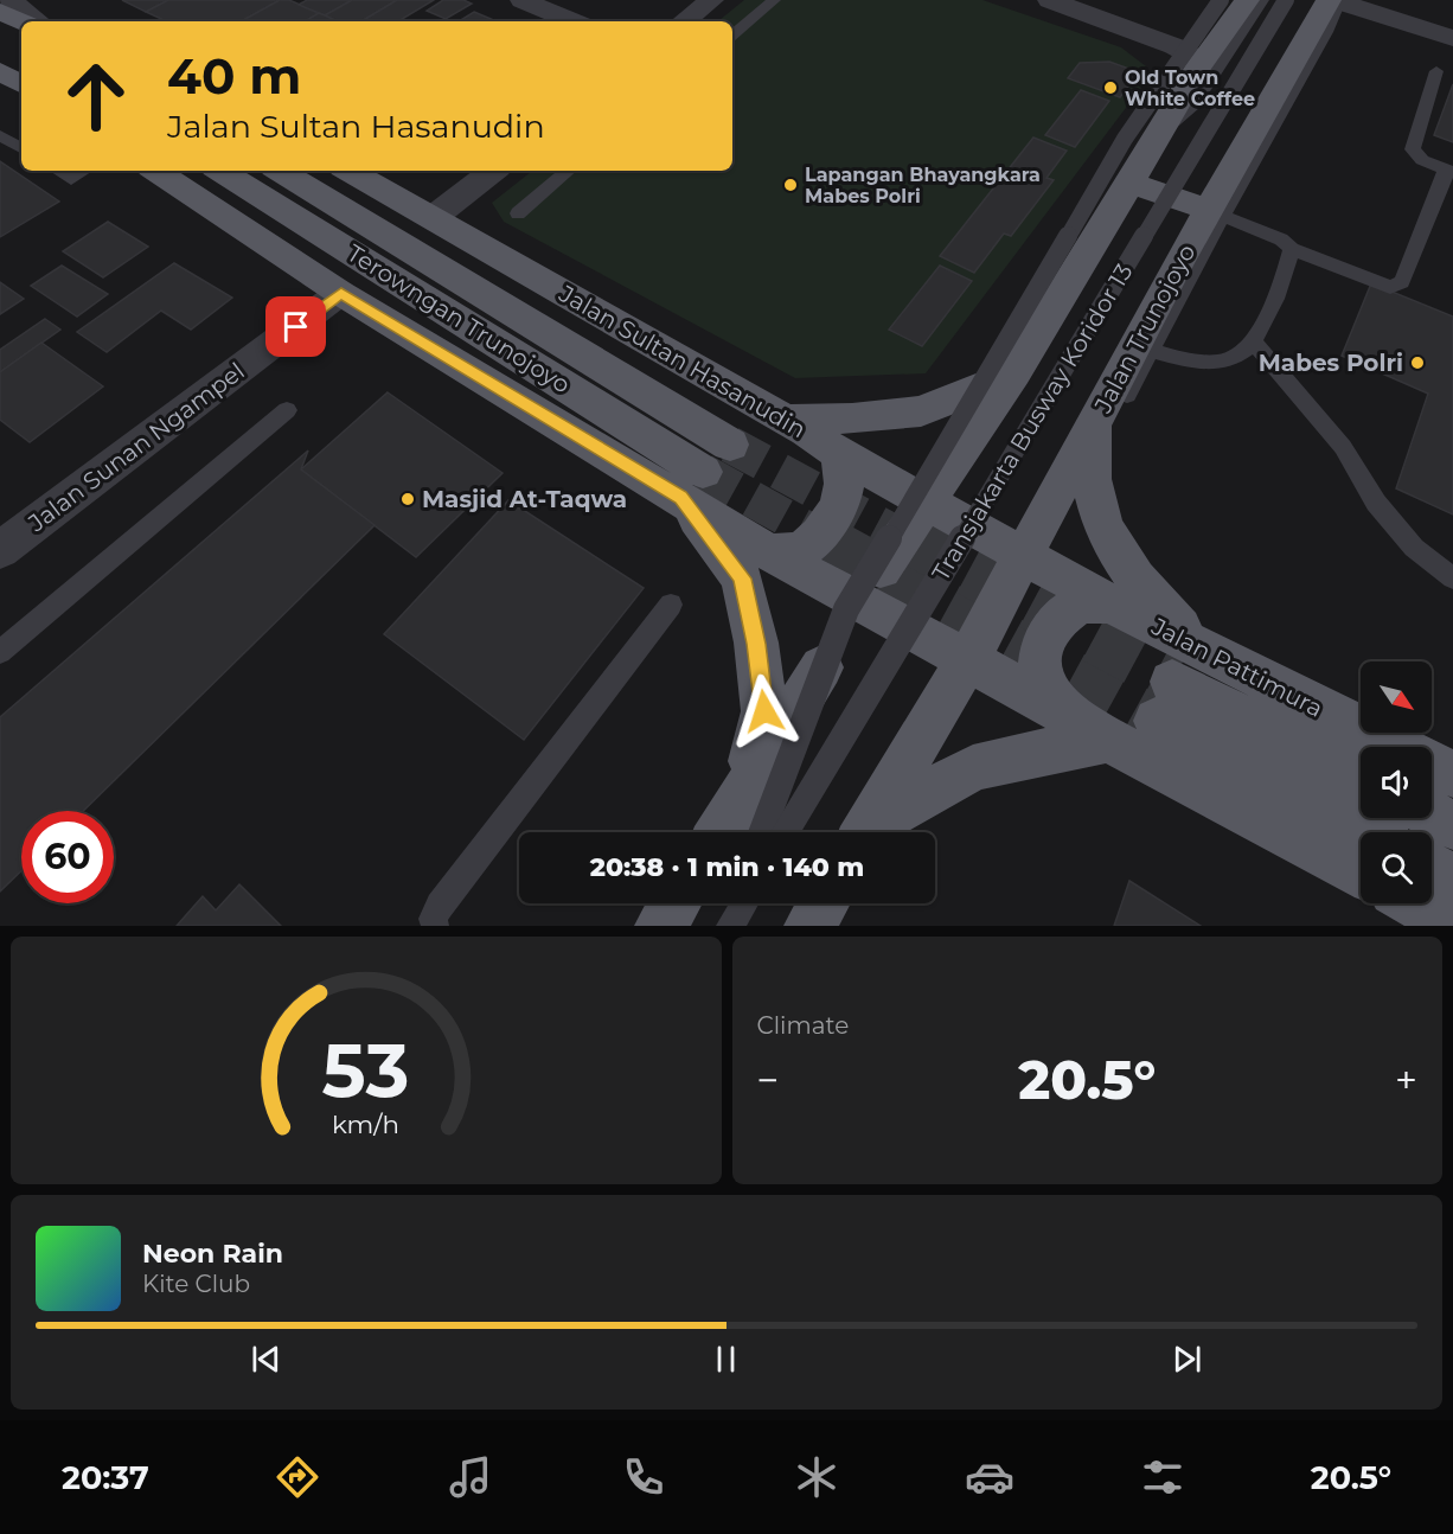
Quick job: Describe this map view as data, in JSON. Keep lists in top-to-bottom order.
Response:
{
  "streets": {
    "main road": [
      "Terowngan Trunojoyo",
      "Jalan Trunojoyo",
      "Jalan Sultan Hasanudin",
      "Jalan Pattimura"
    ],
    "street": ["Jalan Sunan Ngampel"],
    "lane": ["Transjakarta Busway Koridor 13"]
  },
  "crossings": [
    ["Jalan Trunojoyo", "Jalan Sultan Hasanudin"],
    ["Jalan Trunojoyo", "Jalan Pattimura"],
    ["Jalan Sultan Hasanudin", "Jalan Pattimura"]
  ],
  "places": [
    "Old Town White Coffee",
    "Lapangan Bhayangkara Mabes Polri",
    "Mabes Polri",
    "Masjid At-Taqwa"
  ],
  "north": "bottom right",
  "page": {
    "turn": ["40 m", "Jalan Sultan Hasanudin"],
    "limit": "60",
    "trip": "20:38 · 1 min · 140 m",
    "tile": "Climate",
    "heat": ["−", "20.5°", "+"],
    "song": ["Neon Rain", "Kite Club"],
    "tabs": ["20:37", "20.5°"],
    "gauge": ["53", "km/h"]
  }
}
